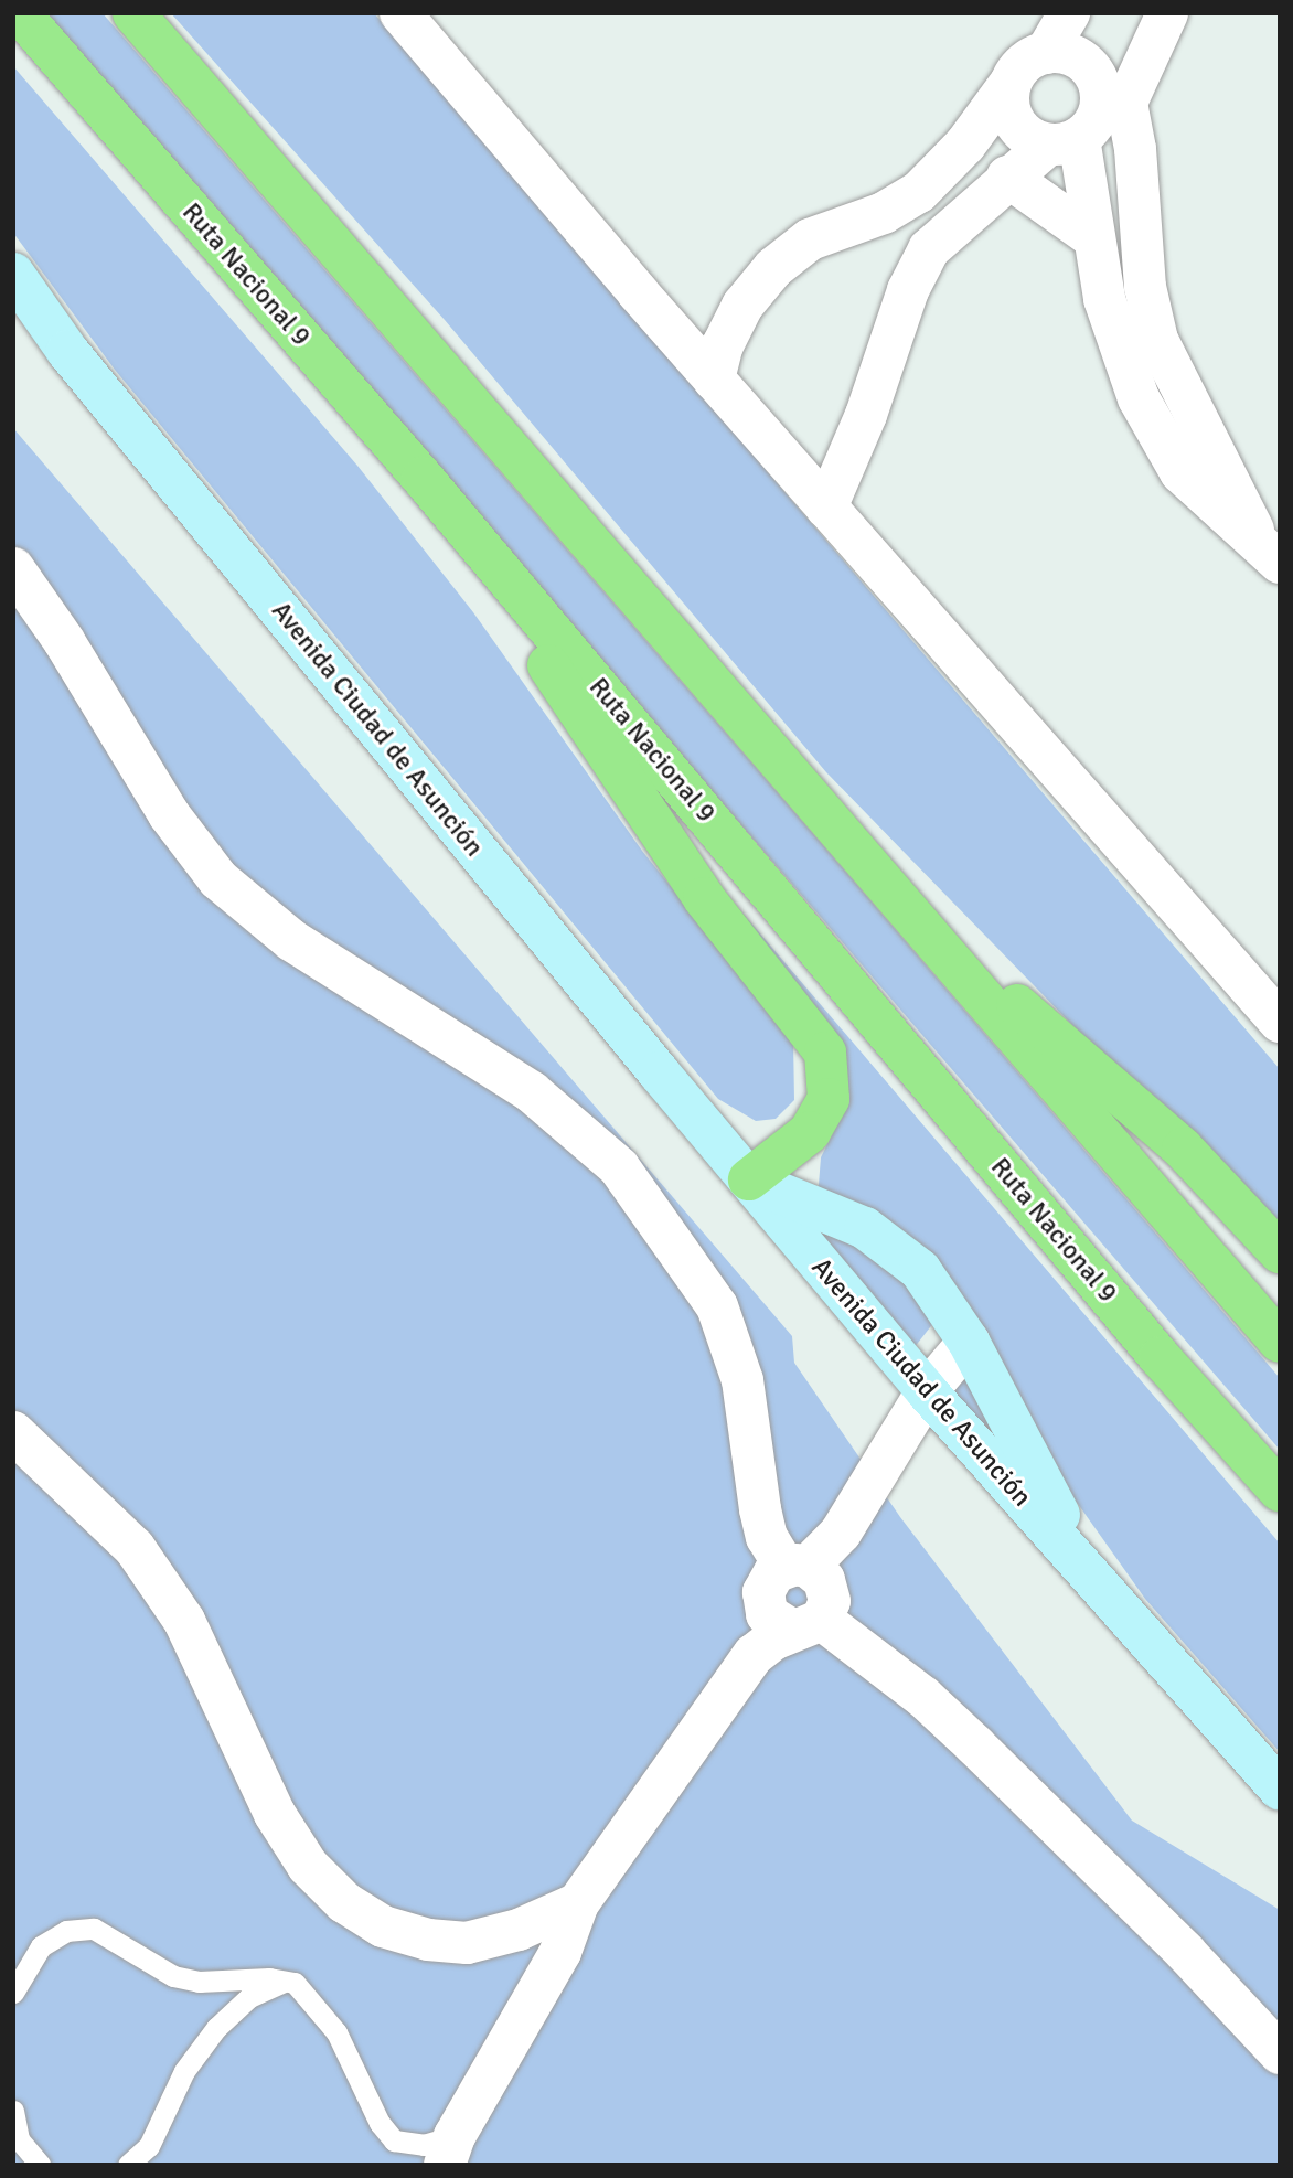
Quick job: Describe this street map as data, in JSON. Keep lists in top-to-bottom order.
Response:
{
  "streets": {
    "highway": ["Ruta Nacional 9"],
    "street": ["Avenida Ciudad de Asunción"]
  }
}
